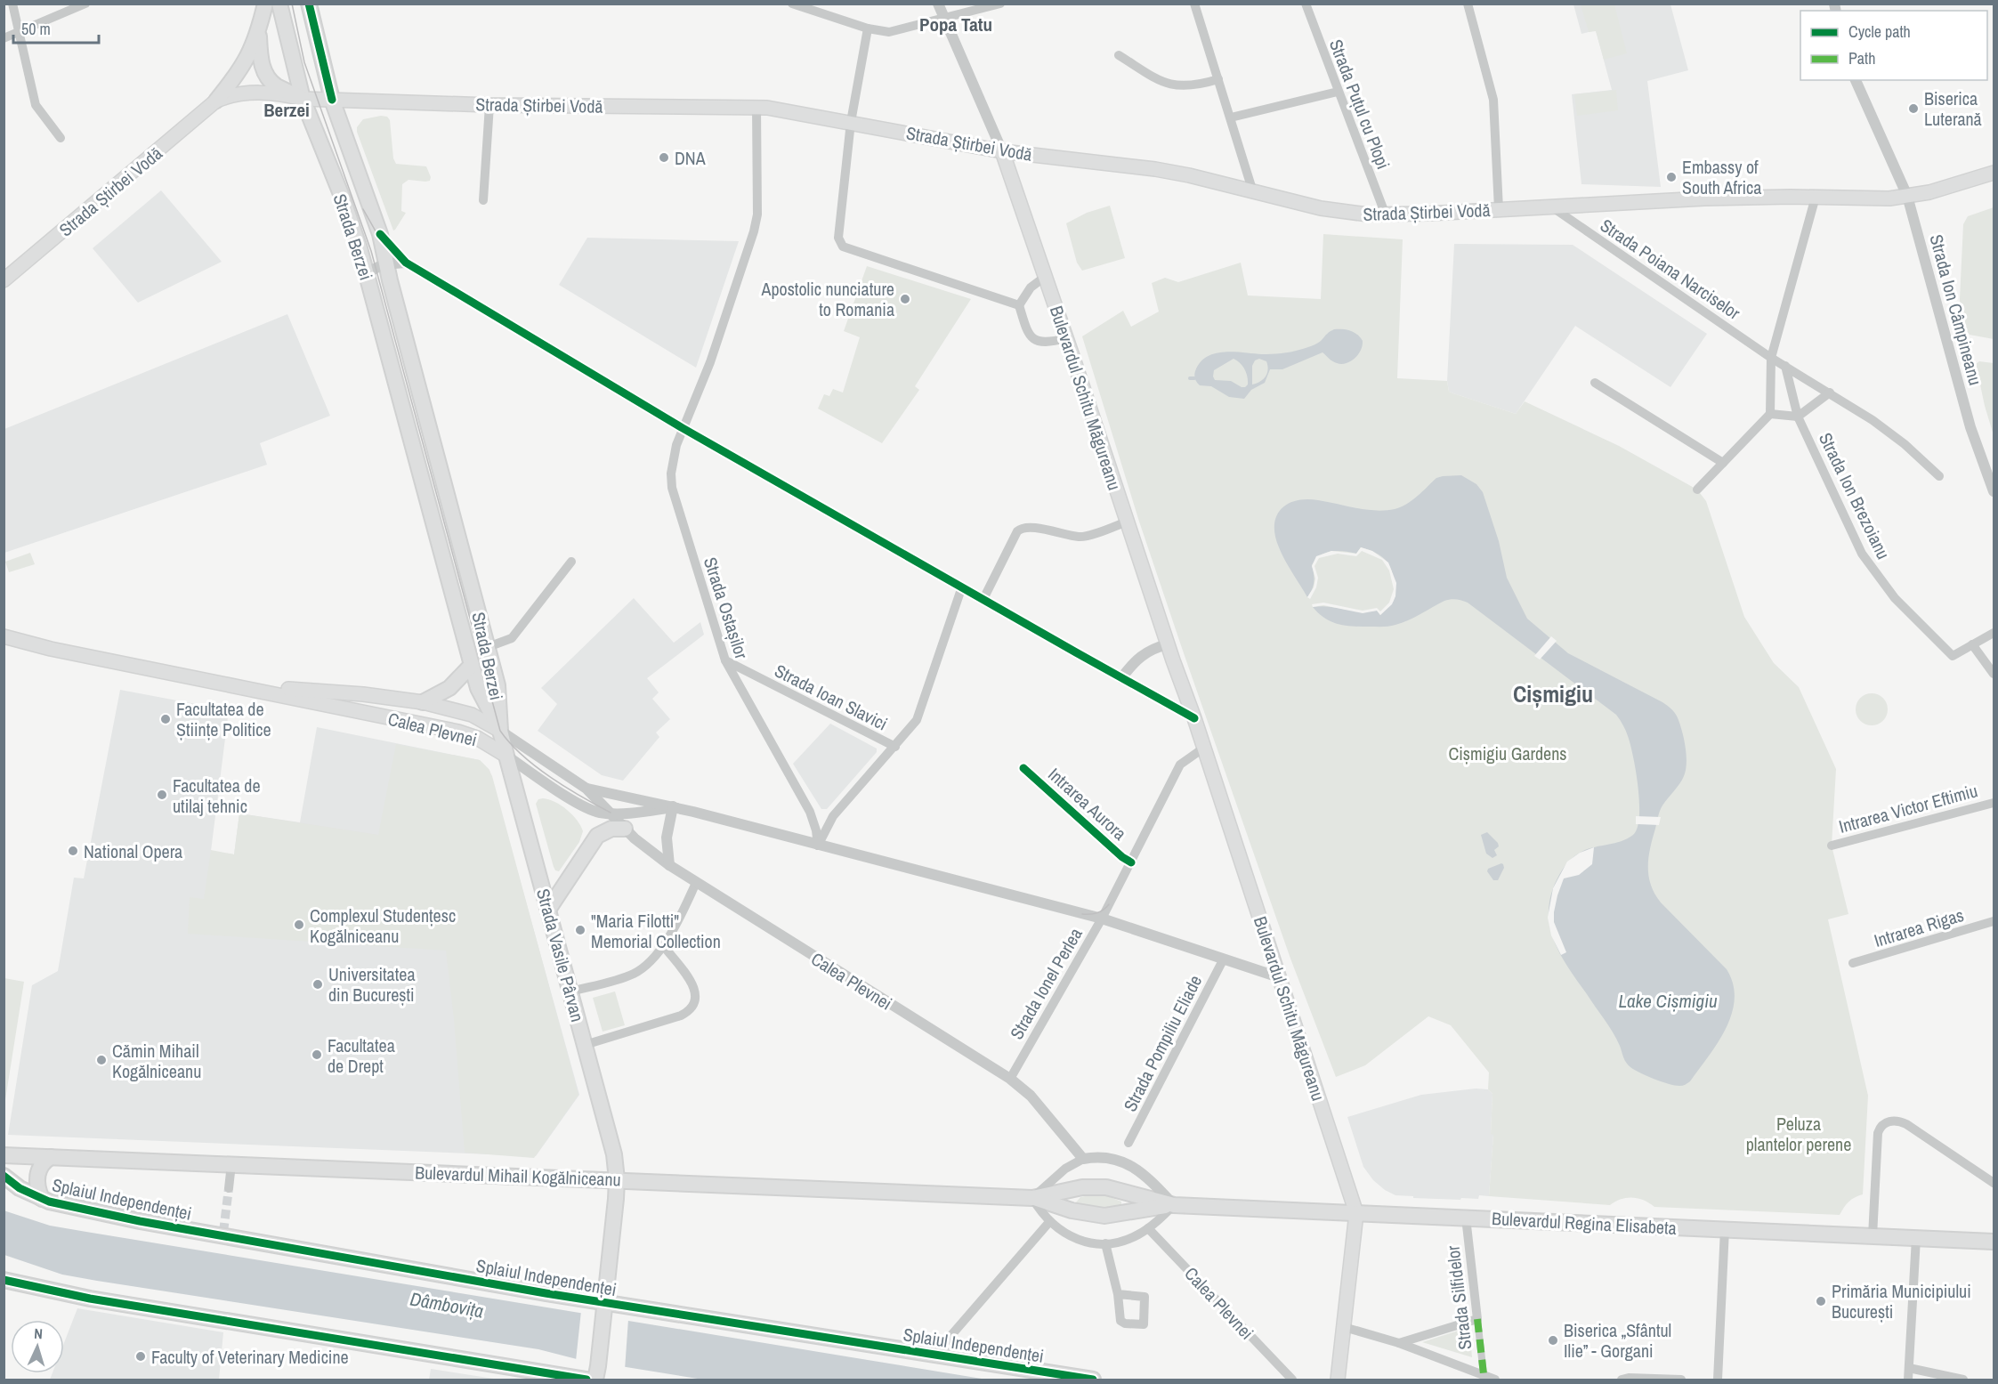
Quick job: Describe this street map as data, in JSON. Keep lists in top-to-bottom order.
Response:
{
  "streets": {
    "main road": [
      "Strada Știrbei Vodă",
      "Strada Berzei",
      "Bulevardul Schitu Măgureanu",
      "Calea Plevnei",
      "Strada Vasile Pârvan",
      "Bulevardul Mihail Kogălniceanu",
      "Splaiul Independenței",
      "Bulevardul Regina Elisabeta"
    ],
    "street": [
      "Strada Puțul cu Plopi",
      "Strada Poiana Narciselor",
      "Strada Ion Câmpineanu",
      "Strada Ion Brezoianu",
      "Strada Ostașilor",
      "Strada Ioan Slavici",
      "Intrarea Aurora",
      "Intrarea Victor Eftimiu",
      "Intrarea Rigas",
      "Strada Ionel Perlea",
      "Strada Pompiliu Eliade",
      "Strada Silfidelor"
    ]
  },
  "crossings": [
    ["Strada Puțul cu Plopi", "Strada Știrbei Vodă"],
    ["Strada Știrbei Vodă", "Strada Berzei"],
    ["Strada Știrbei Vodă", "Strada Poiana Narciselor"],
    ["Strada Știrbei Vodă", "Strada Ion Câmpineanu"],
    ["Strada Știrbei Vodă", "Bulevardul Schitu Măgureanu"],
    ["Strada Știrbei Vodă", "Strada Ostașilor"],
    ["Strada Berzei", "Calea Plevnei"],
    ["Strada Berzei", "Strada Vasile Pârvan"],
    ["Strada Poiana Narciselor", "Strada Ion Brezoianu"],
    ["Bulevardul Schitu Măgureanu", "Calea Plevnei"],
    ["Bulevardul Schitu Măgureanu", "Strada Ionel Perlea"],
    ["Bulevardul Schitu Măgureanu", "Bulevardul Regina Elisabeta"],
    ["Strada Ostașilor", "Strada Ioan Slavici"],
    ["Strada Ostașilor", "Calea Plevnei"],
    ["Calea Plevnei", "Strada Vasile Pârvan"],
    ["Calea Plevnei", "Strada Ionel Perlea"],
    ["Calea Plevnei", "Strada Pompiliu Eliade"],
    ["Intrarea Aurora", "Strada Ionel Perlea"],
    ["Strada Vasile Pârvan", "Bulevardul Mihail Kogălniceanu"],
    ["Strada Vasile Pârvan", "Splaiul Independenței"],
    ["Bulevardul Mihail Kogălniceanu", "Bulevardul Regina Elisabeta"],
    ["Bulevardul Regina Elisabeta", "Strada Silfidelor"]
  ],
  "districts": ["Popa Tatu", "Berzei", "Cișmigiu"],
  "water": ["Lake Cișmigiu", "Dâmbovița"],
  "parks": ["Cișmigiu Gardens", "Peluza plantelor perene"],
  "places": [
    "Biserica Luterană",
    "DNA",
    "Embassy of South Africa",
    "Apostolic nunciature to Romania",
    "Facultatea de Științe Politice",
    "Facultatea de utilaj tehnic",
    "National Opera",
    "Complexul Studențesc Kogălniceanu",
    "\"Maria Filotti\" Memorial Collection",
    "Universitatea din București",
    "Facultatea de Drept",
    "Cămin Mihail Kogălniceanu",
    "Primăria Municipiului București",
    "Biserica „Sfântul Ilie” - Gorgani",
    "Faculty of Veterinary Medicine"
  ],
  "legend": ["Cycle path", "Path"],
  "scale_bar": "50 m",
  "north": "top"
}
